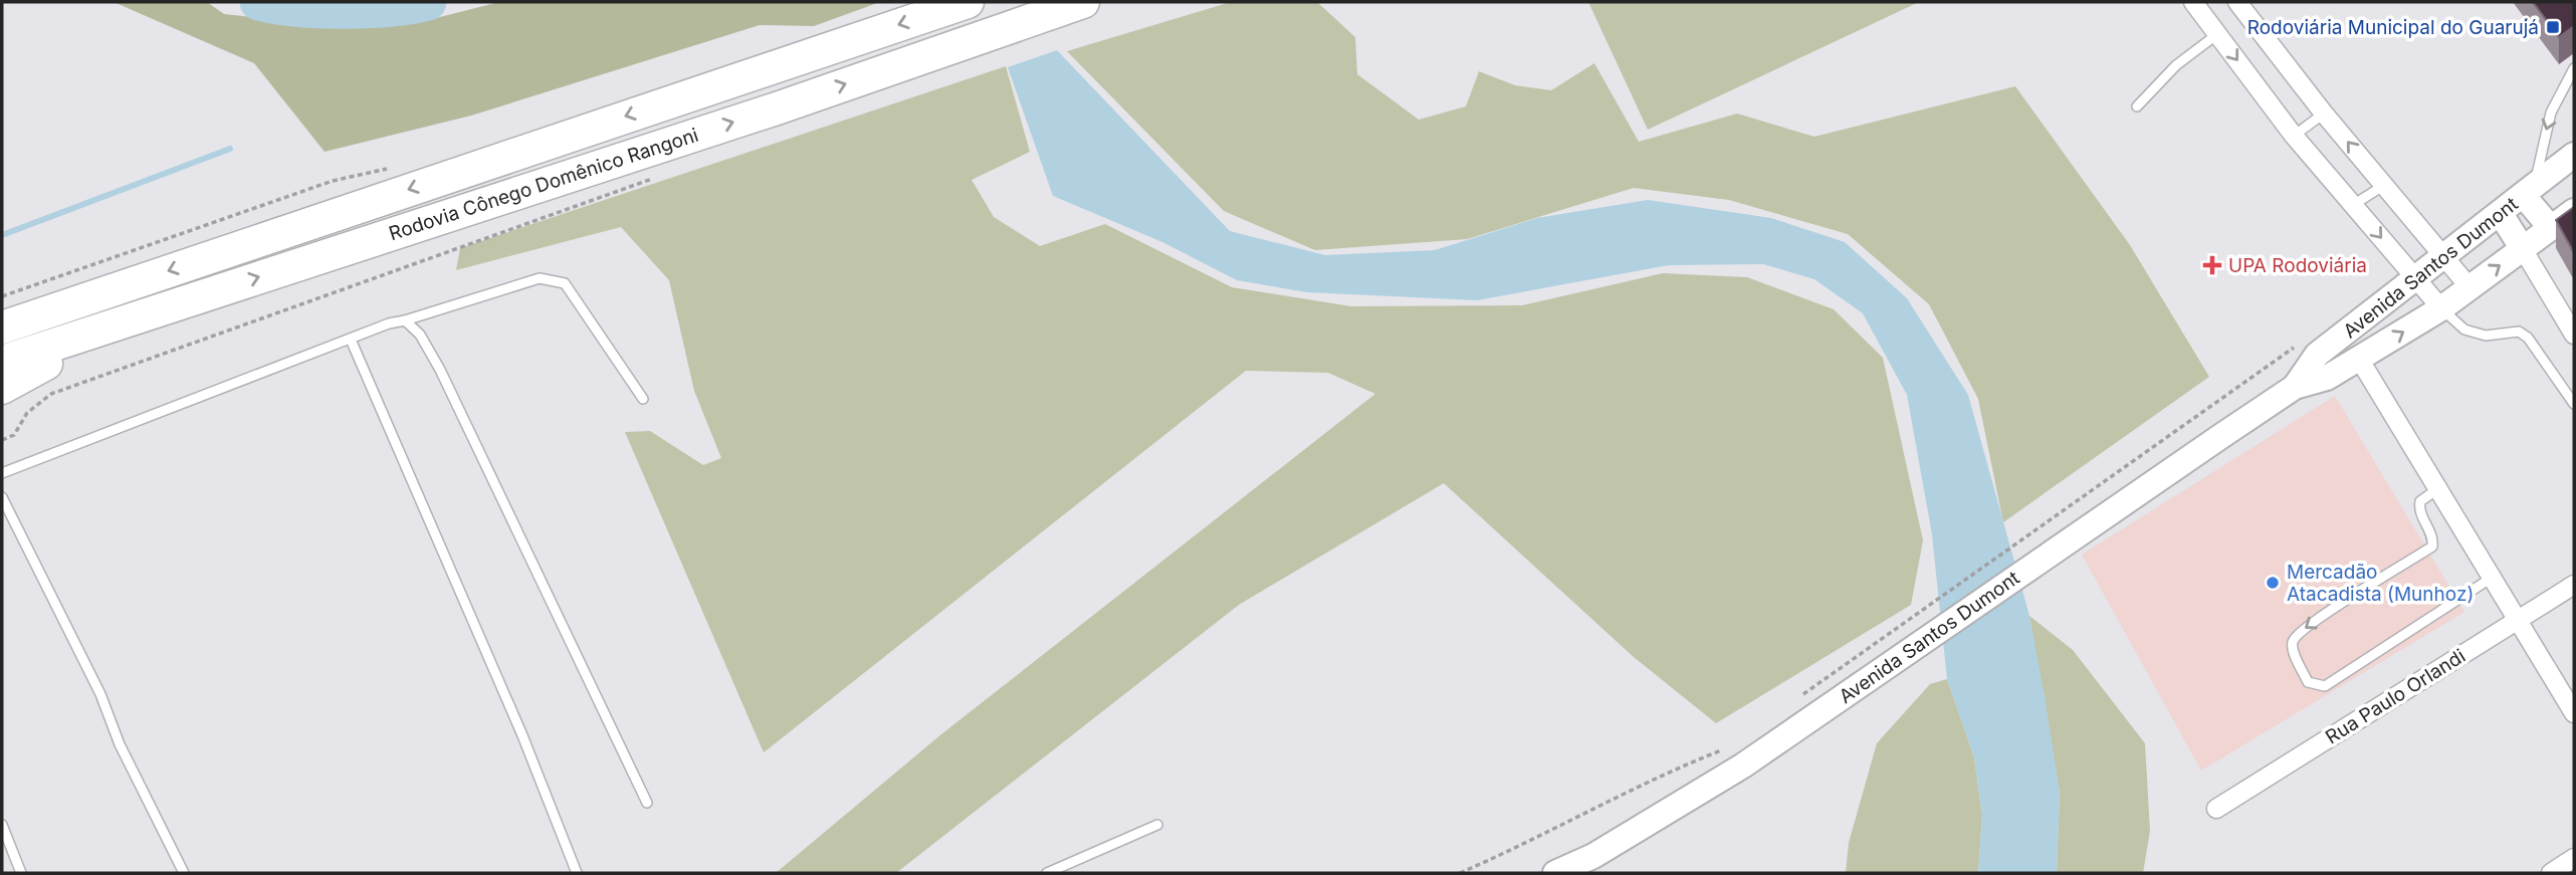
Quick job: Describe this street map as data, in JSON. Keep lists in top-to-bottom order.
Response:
{
  "streets": {
    "highway": ["Rodovia Cônego Domênico Rangoni"],
    "main road": ["Avenida Santos Dumont"],
    "street": ["Rua Paulo Orlandi"]
  },
  "places": {
    "transit": ["Rodoviária Municipal do Guarujá"],
    "health": ["UPA Rodoviária"],
    "other": ["Mercadão Atacadista (Munhoz)"]
  }
}
